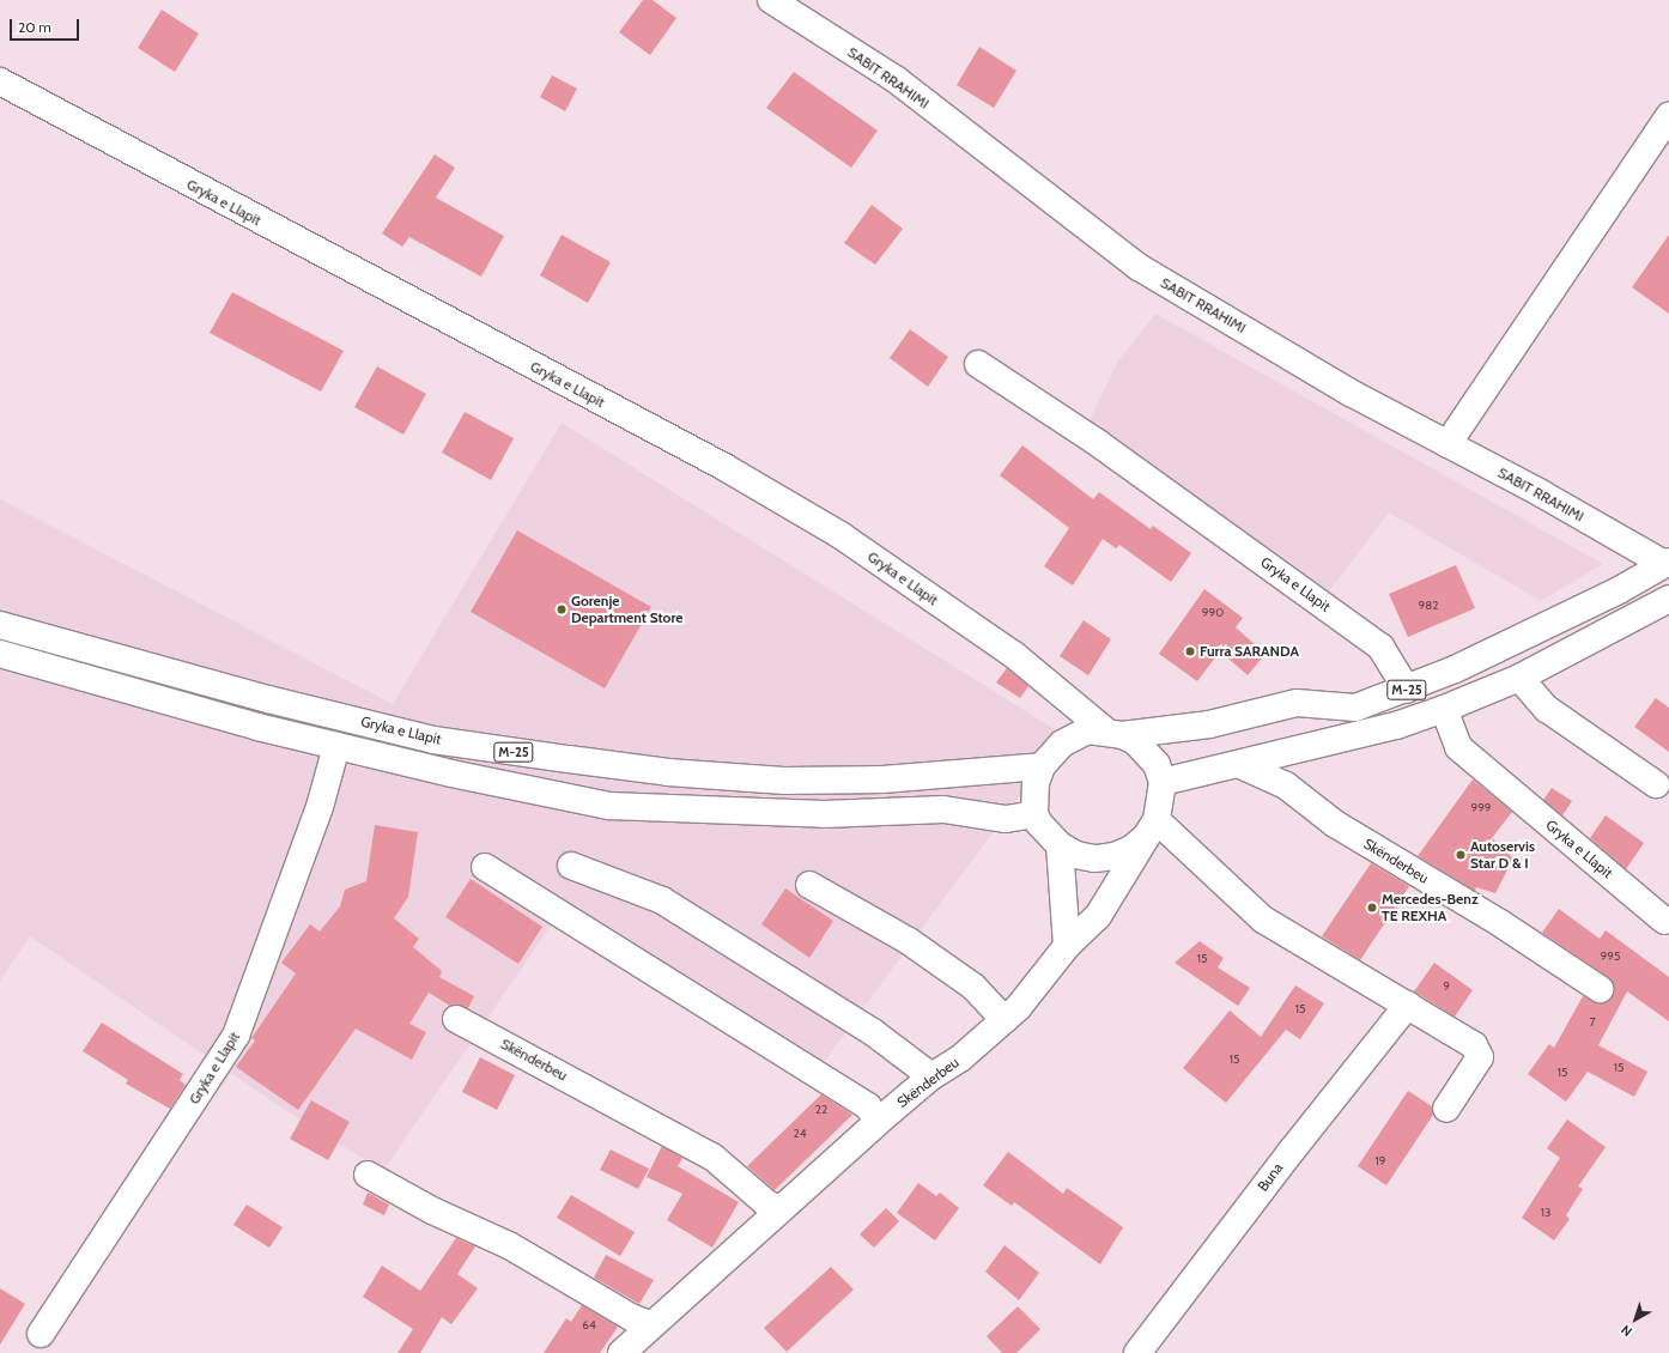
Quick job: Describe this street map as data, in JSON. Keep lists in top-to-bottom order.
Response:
{
  "streets": {
    "street": [
      "SABIT RRAHIMI",
      "Gryka e Llapit",
      "M-25",
      "Skënderbeu",
      "Buna"
    ]
  },
  "crossings": [
    ["SABIT RRAHIMI", "M-25"],
    ["Gryka e Llapit", "M-25"],
    ["Gryka e Llapit", "Skënderbeu"],
    ["M-25", "Skënderbeu"]
  ],
  "places": [
    "Gorenje Department Store",
    "Furra SARANDA",
    "Autoservis Star D & I",
    "Mercedes-Benz TE REXHA"
  ],
  "house_numbers": [
    "982",
    "990",
    "999",
    "995",
    "15",
    "9",
    "15",
    "7",
    "15",
    "15",
    "15",
    "22",
    "24",
    "19",
    "13",
    "64"
  ],
  "scale_bar": "20 m",
  "north": "bottom left"
}
